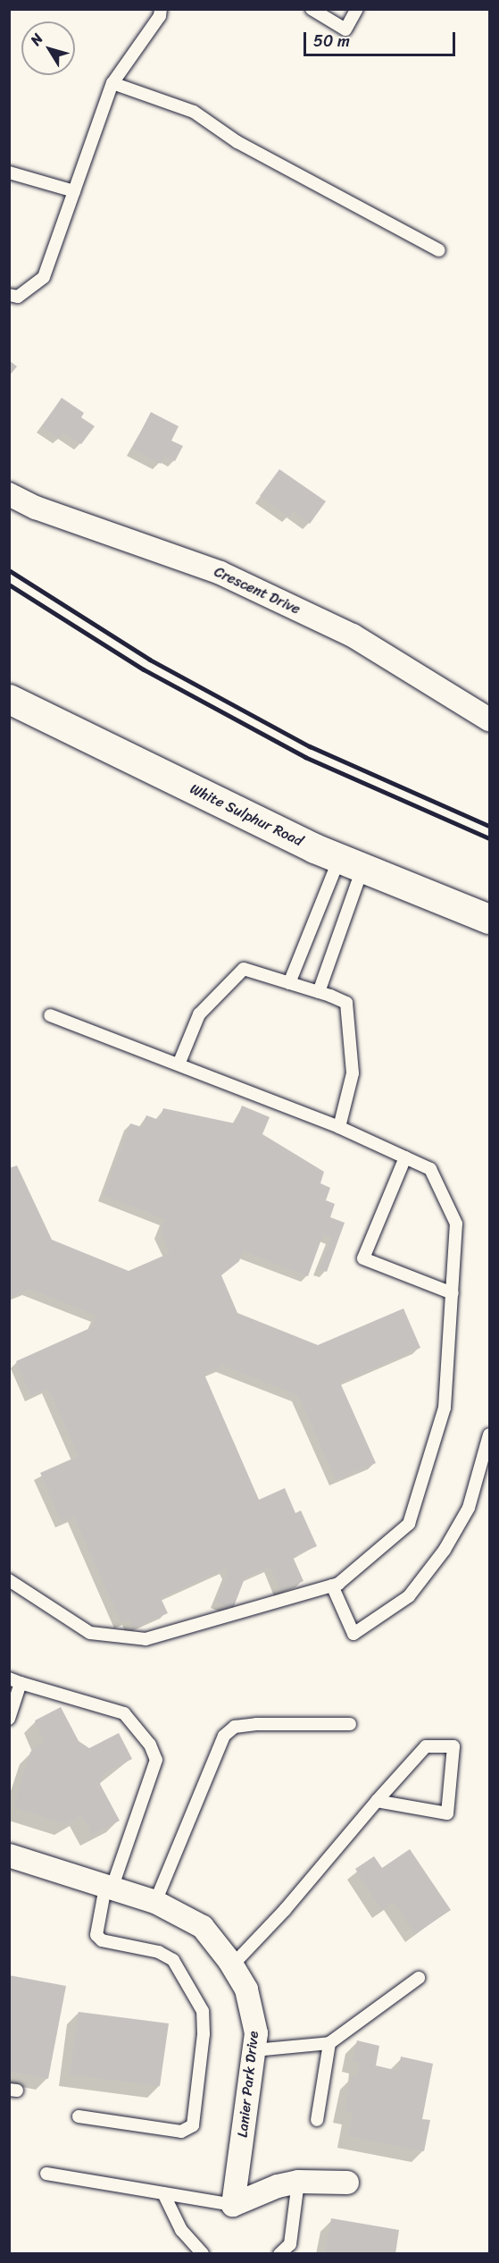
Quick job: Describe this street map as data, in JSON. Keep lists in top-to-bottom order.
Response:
{
  "streets": {
    "street": ["Crescent Drive", "White Sulphur Road", "Lanier Park Drive"]
  },
  "scale_bar": "50 m",
  "north": "top left"
}
